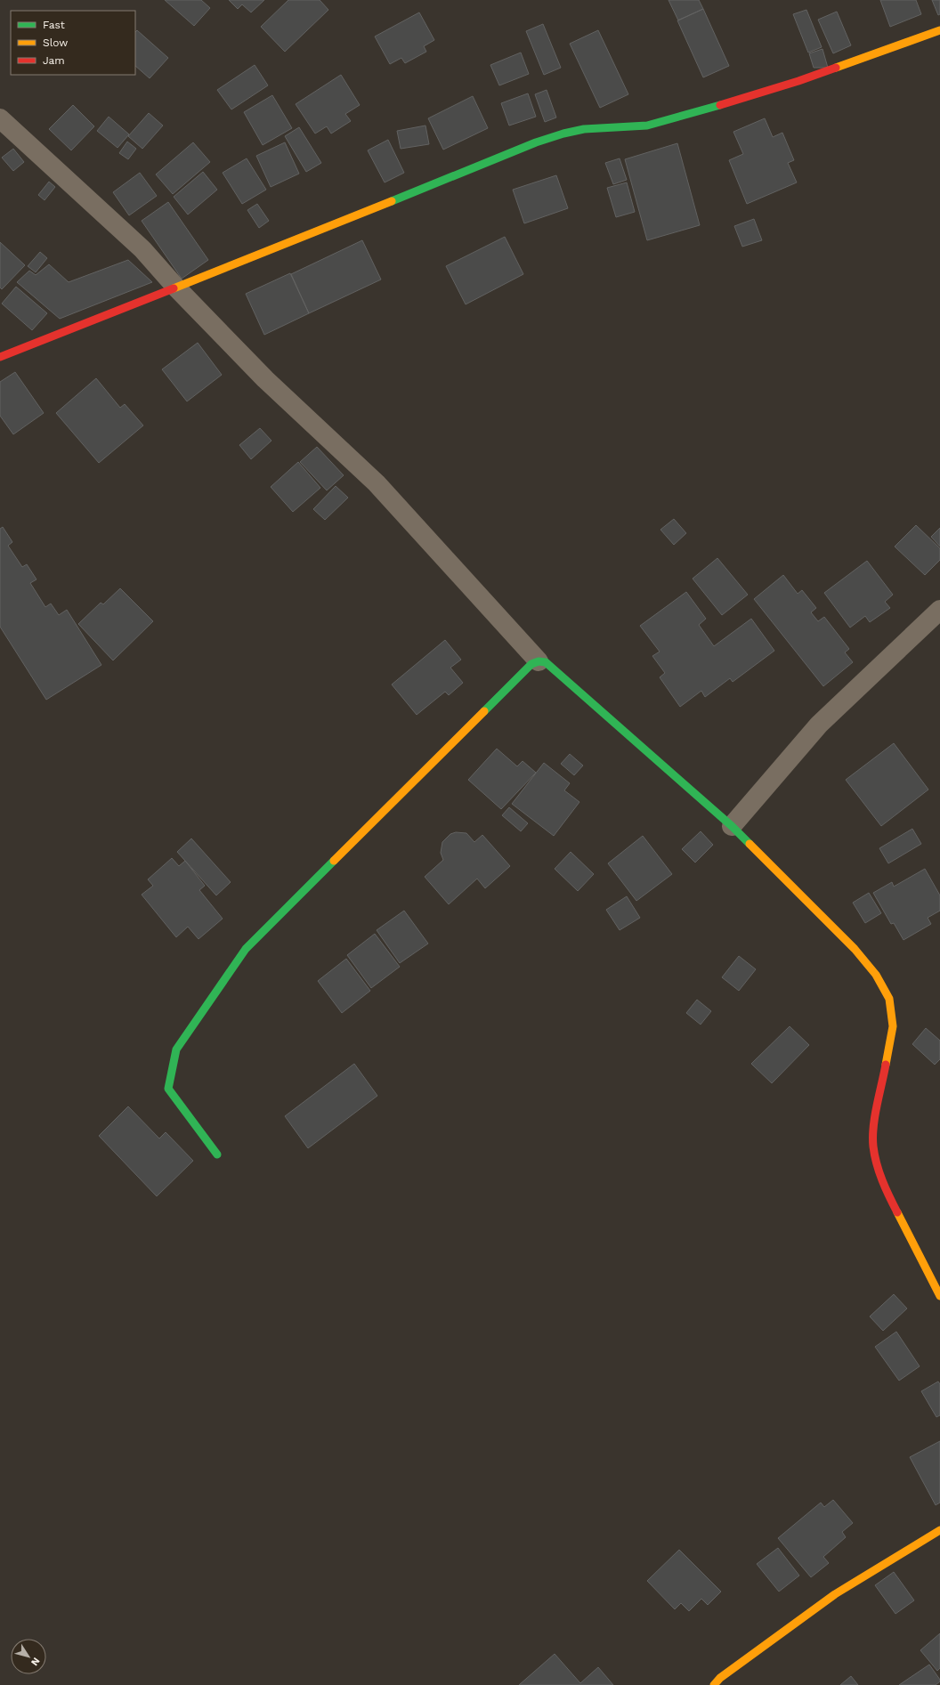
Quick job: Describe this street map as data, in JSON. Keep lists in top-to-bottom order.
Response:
{
  "legend": ["Fast", "Slow", "Jam"],
  "north": "bottom right"
}
